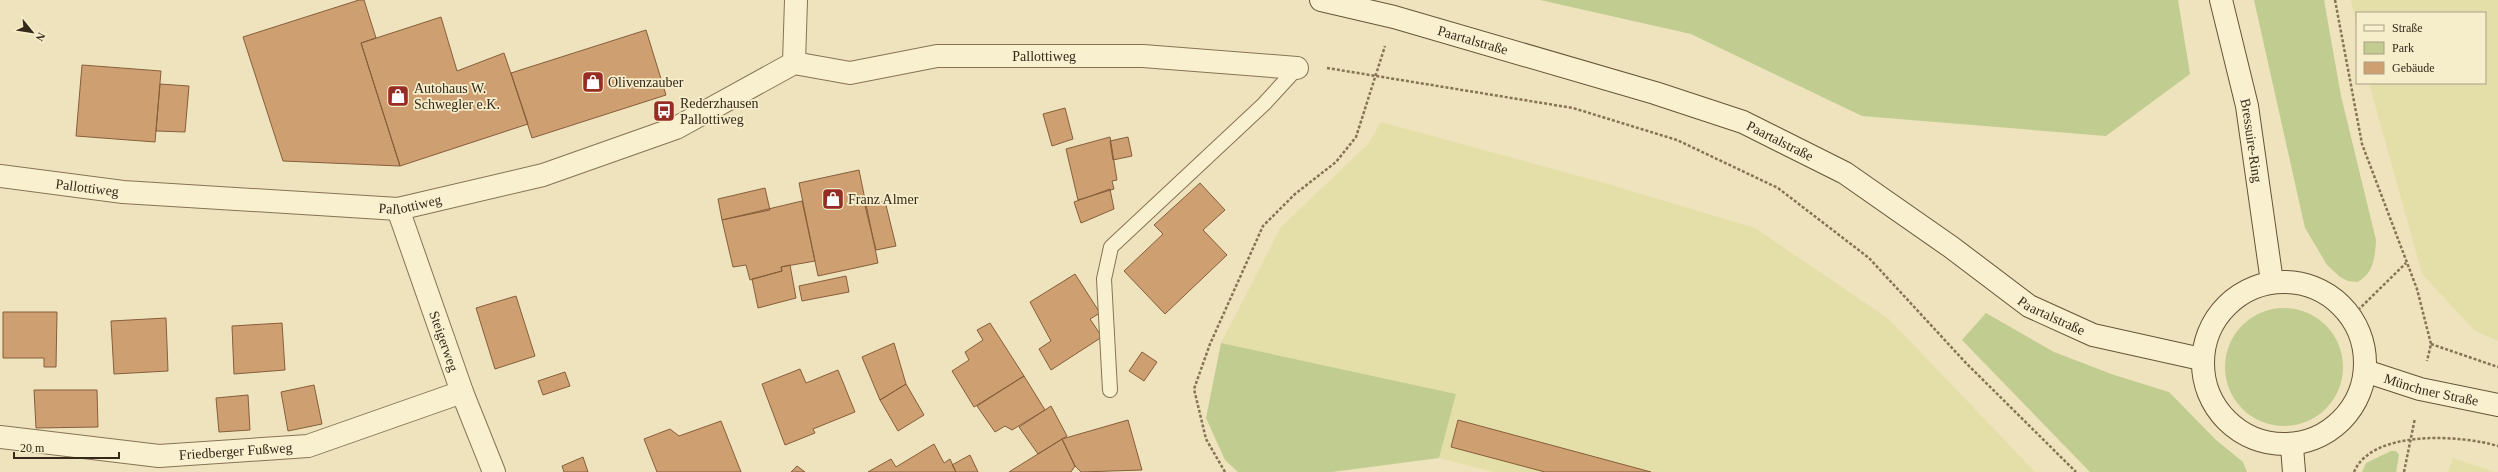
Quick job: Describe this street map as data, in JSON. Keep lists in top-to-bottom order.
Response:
{
  "streets": {
    "street": [
      "Paartalstraße",
      "Pallottiweg",
      "Bressuire-Ring",
      "Steigerweg",
      "Münchner Straße",
      "Friedberger Fußweg"
    ]
  },
  "crossings": [
    ["Pallottiweg", "Steigerweg"],
    ["Steigerweg", "Friedberger Fußweg"]
  ],
  "places": {
    "shop": ["Olivenzauber", "Autohaus W. Schwegler e.K.", "Franz Almer"],
    "bus stop": ["Rederzhausen Pallottiweg"]
  },
  "legend": ["Straße", "Park", "Gebäude"],
  "scale_bar": "20 m",
  "north": "bottom right"
}
